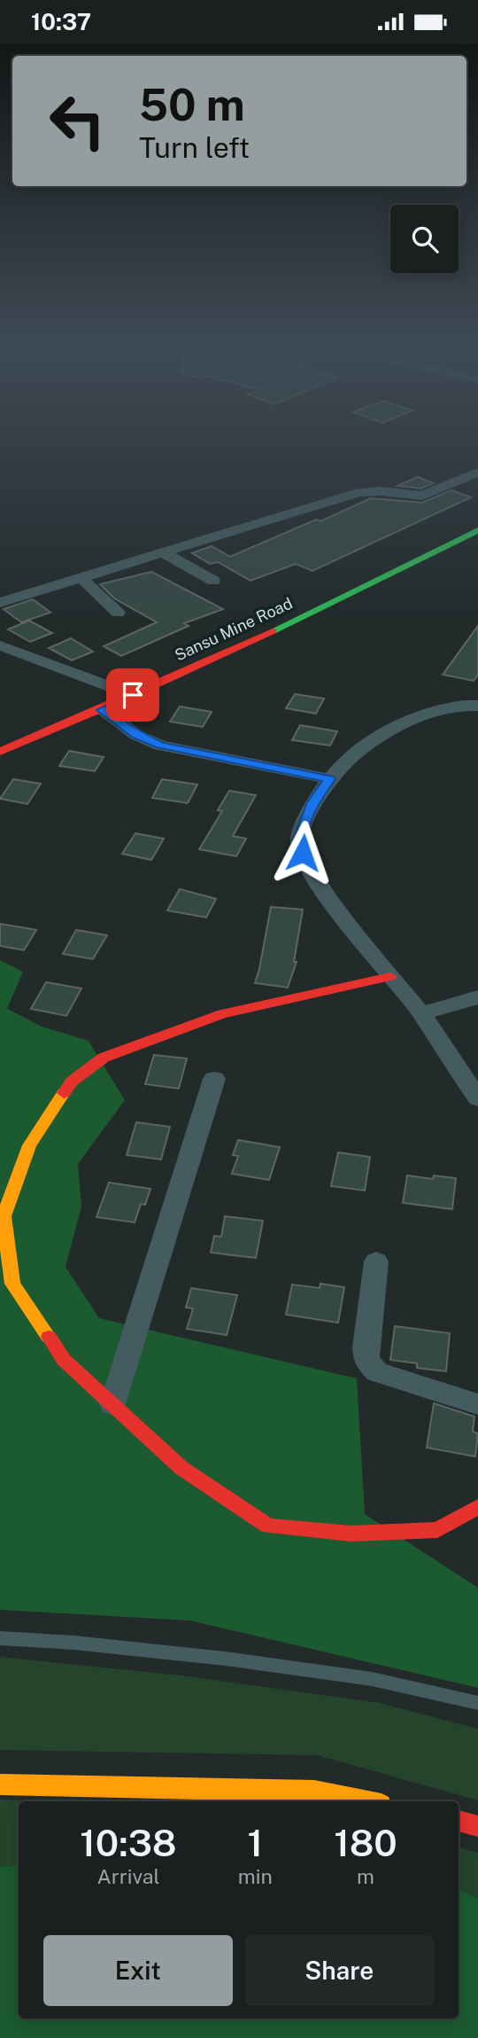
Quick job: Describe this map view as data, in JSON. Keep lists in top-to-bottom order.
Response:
{
  "streets": {
    "street": ["Sansu Mine Road"]
  },
  "page": {
    "status": "10:37",
    "turn": ["50 m", "Turn left"],
    "eta": [
      "10:38",
      "Arrival",
      "1",
      "min",
      "180",
      "m"
    ],
    "buttons": ["Exit", "Share"]
  }
}
